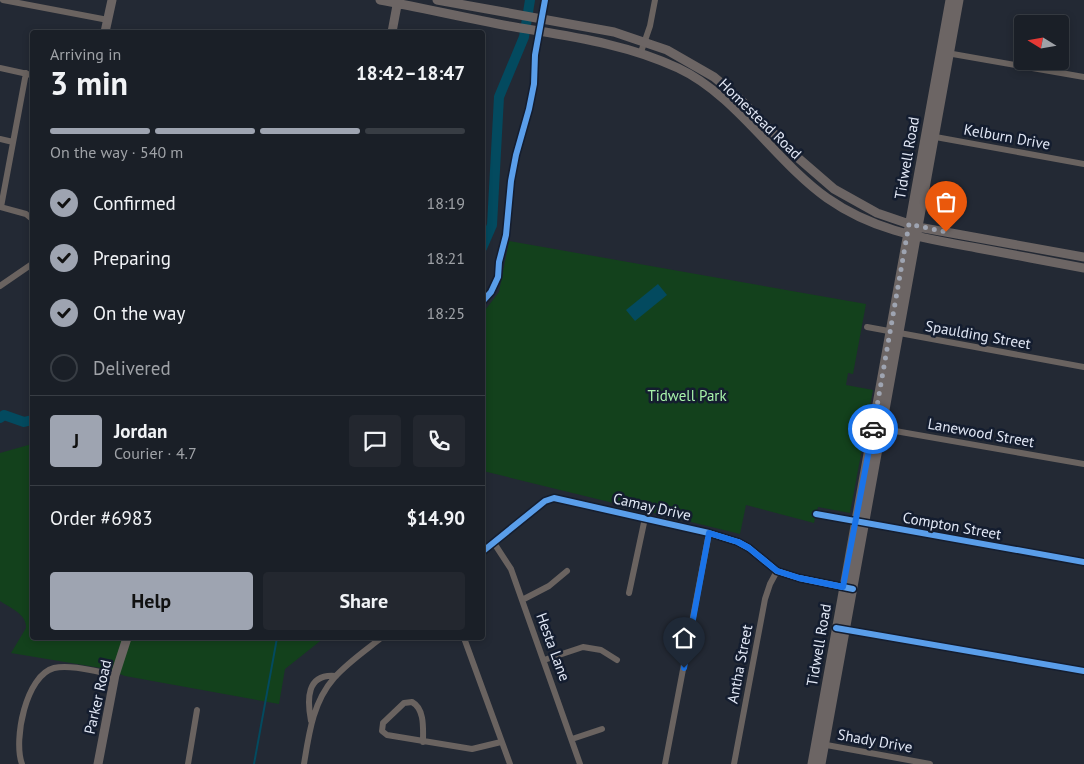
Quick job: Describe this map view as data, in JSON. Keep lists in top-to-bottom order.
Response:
{
  "streets": {
    "main road": ["Homestead Road", "Tidwell Road", "Parker Road"],
    "street": [
      "Kelburn Drive",
      "Spaulding Street",
      "Lanewood Street",
      "Camay Drive",
      "Compton Street",
      "Hesta Lane",
      "Antha Street",
      "Shady Drive"
    ]
  },
  "crossings": [
    ["Homestead Road", "Tidwell Road"],
    ["Kelburn Drive", "Tidwell Road"],
    ["Tidwell Road", "Spaulding Street"],
    ["Tidwell Road", "Lanewood Street"],
    ["Tidwell Road", "Camay Drive"],
    ["Tidwell Road", "Compton Street"],
    ["Tidwell Road", "Shady Drive"],
    ["Camay Drive", "Hesta Lane"],
    ["Camay Drive", "Antha Street"]
  ],
  "parks": ["Tidwell Park"],
  "north": "left",
  "page": {
    "heading": ["3 min", "Arriving in", "18:42–18:47"],
    "panel": [
      "Jordan",
      "Courier · 4.7",
      "Order #6983",
      "$14.90"
    ],
    "bar": "On the way · 540 m",
    "list": [
      ["Confirmed", "18:19"],
      ["Preparing", "18:21"],
      ["On the way", "18:25"],
      "Delivered"
    ],
    "round": "J",
    "buttons": ["Help", "Share"]
  }
}
